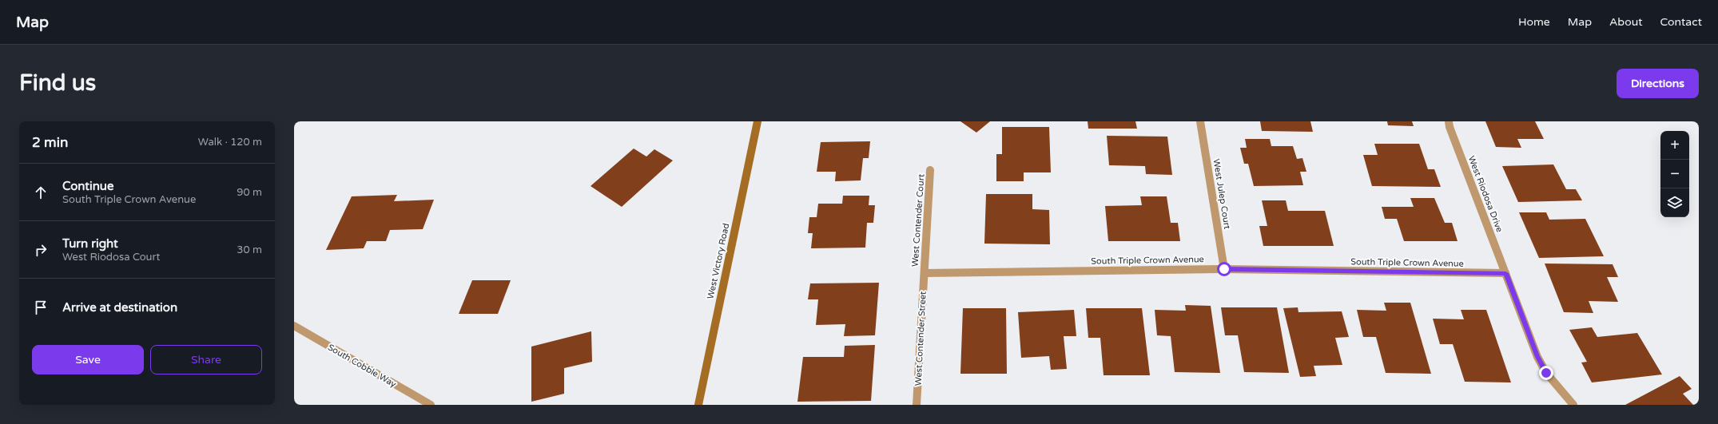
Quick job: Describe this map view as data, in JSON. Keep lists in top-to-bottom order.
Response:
{
  "streets": {
    "main road": ["West Victory Road"],
    "street": [
      "West Julep Court",
      "West Riodosa Drive",
      "West Contender Court",
      "South Triple Crown Avenue",
      "West Contender Street",
      "South Cobble Way"
    ]
  },
  "crossings": [
    ["West Julep Court", "South Triple Crown Avenue"],
    ["West Riodosa Drive", "South Triple Crown Avenue"],
    ["West Contender Court", "South Triple Crown Avenue"],
    ["West Contender Court", "West Contender Street"],
    ["South Triple Crown Avenue", "West Contender Street"]
  ],
  "page": {
    "header": "Map",
    "nav": [
      "Home",
      "Map",
      "About",
      "Contact"
    ],
    "buttons": [
      "Directions",
      ["Save", "Share"]
    ],
    "title": "Find us",
    "heading": ["2 min", "Walk · 120 m"],
    "map_buttons": ["+", "−"],
    "list": [
      ["Continue", "South Triple Crown Avenue", "90 m"],
      ["Turn right", "West Riodosa Court", "30 m"],
      "Arrive at destination"
    ]
  }
}
